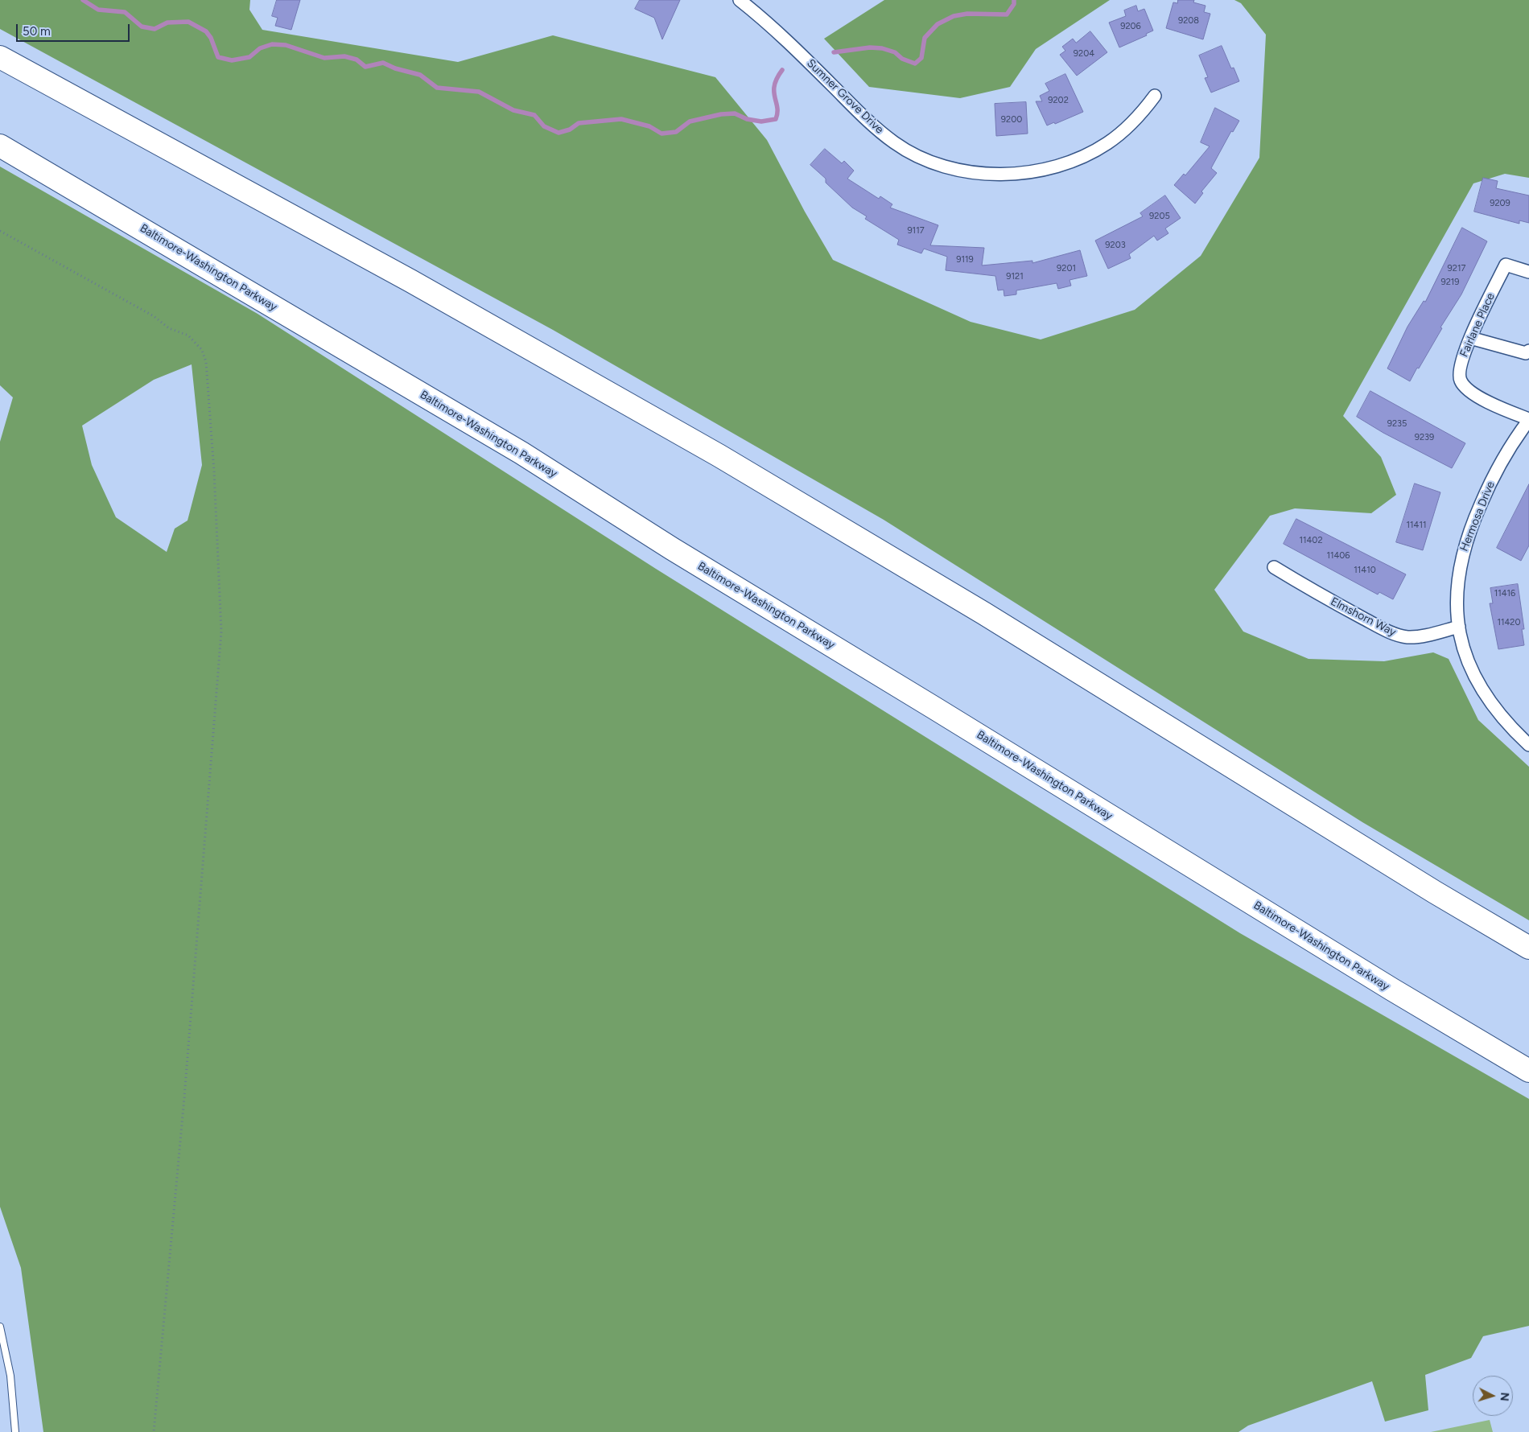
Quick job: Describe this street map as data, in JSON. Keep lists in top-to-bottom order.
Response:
{
  "streets": {
    "highway": ["Baltimore-Washington Parkway"],
    "street": [
      "Sumner Grove Drive",
      "Fairlane Place",
      "Hermosa Drive",
      "Elmshorn Way"
    ]
  },
  "crossings": [
    ["Fairlane Place", "Hermosa Drive"],
    ["Hermosa Drive", "Elmshorn Way"]
  ],
  "house_numbers": [
    "9208",
    "9206",
    "9204",
    "9202",
    "9200",
    "9209",
    "9205",
    "9117",
    "9203",
    "9119",
    "9201",
    "9217",
    "9121",
    "9219",
    "9235",
    "9239",
    "11411",
    "11402",
    "11406",
    "11410",
    "11416",
    "11420"
  ],
  "scale_bar": "50 m",
  "north": "right"
}
